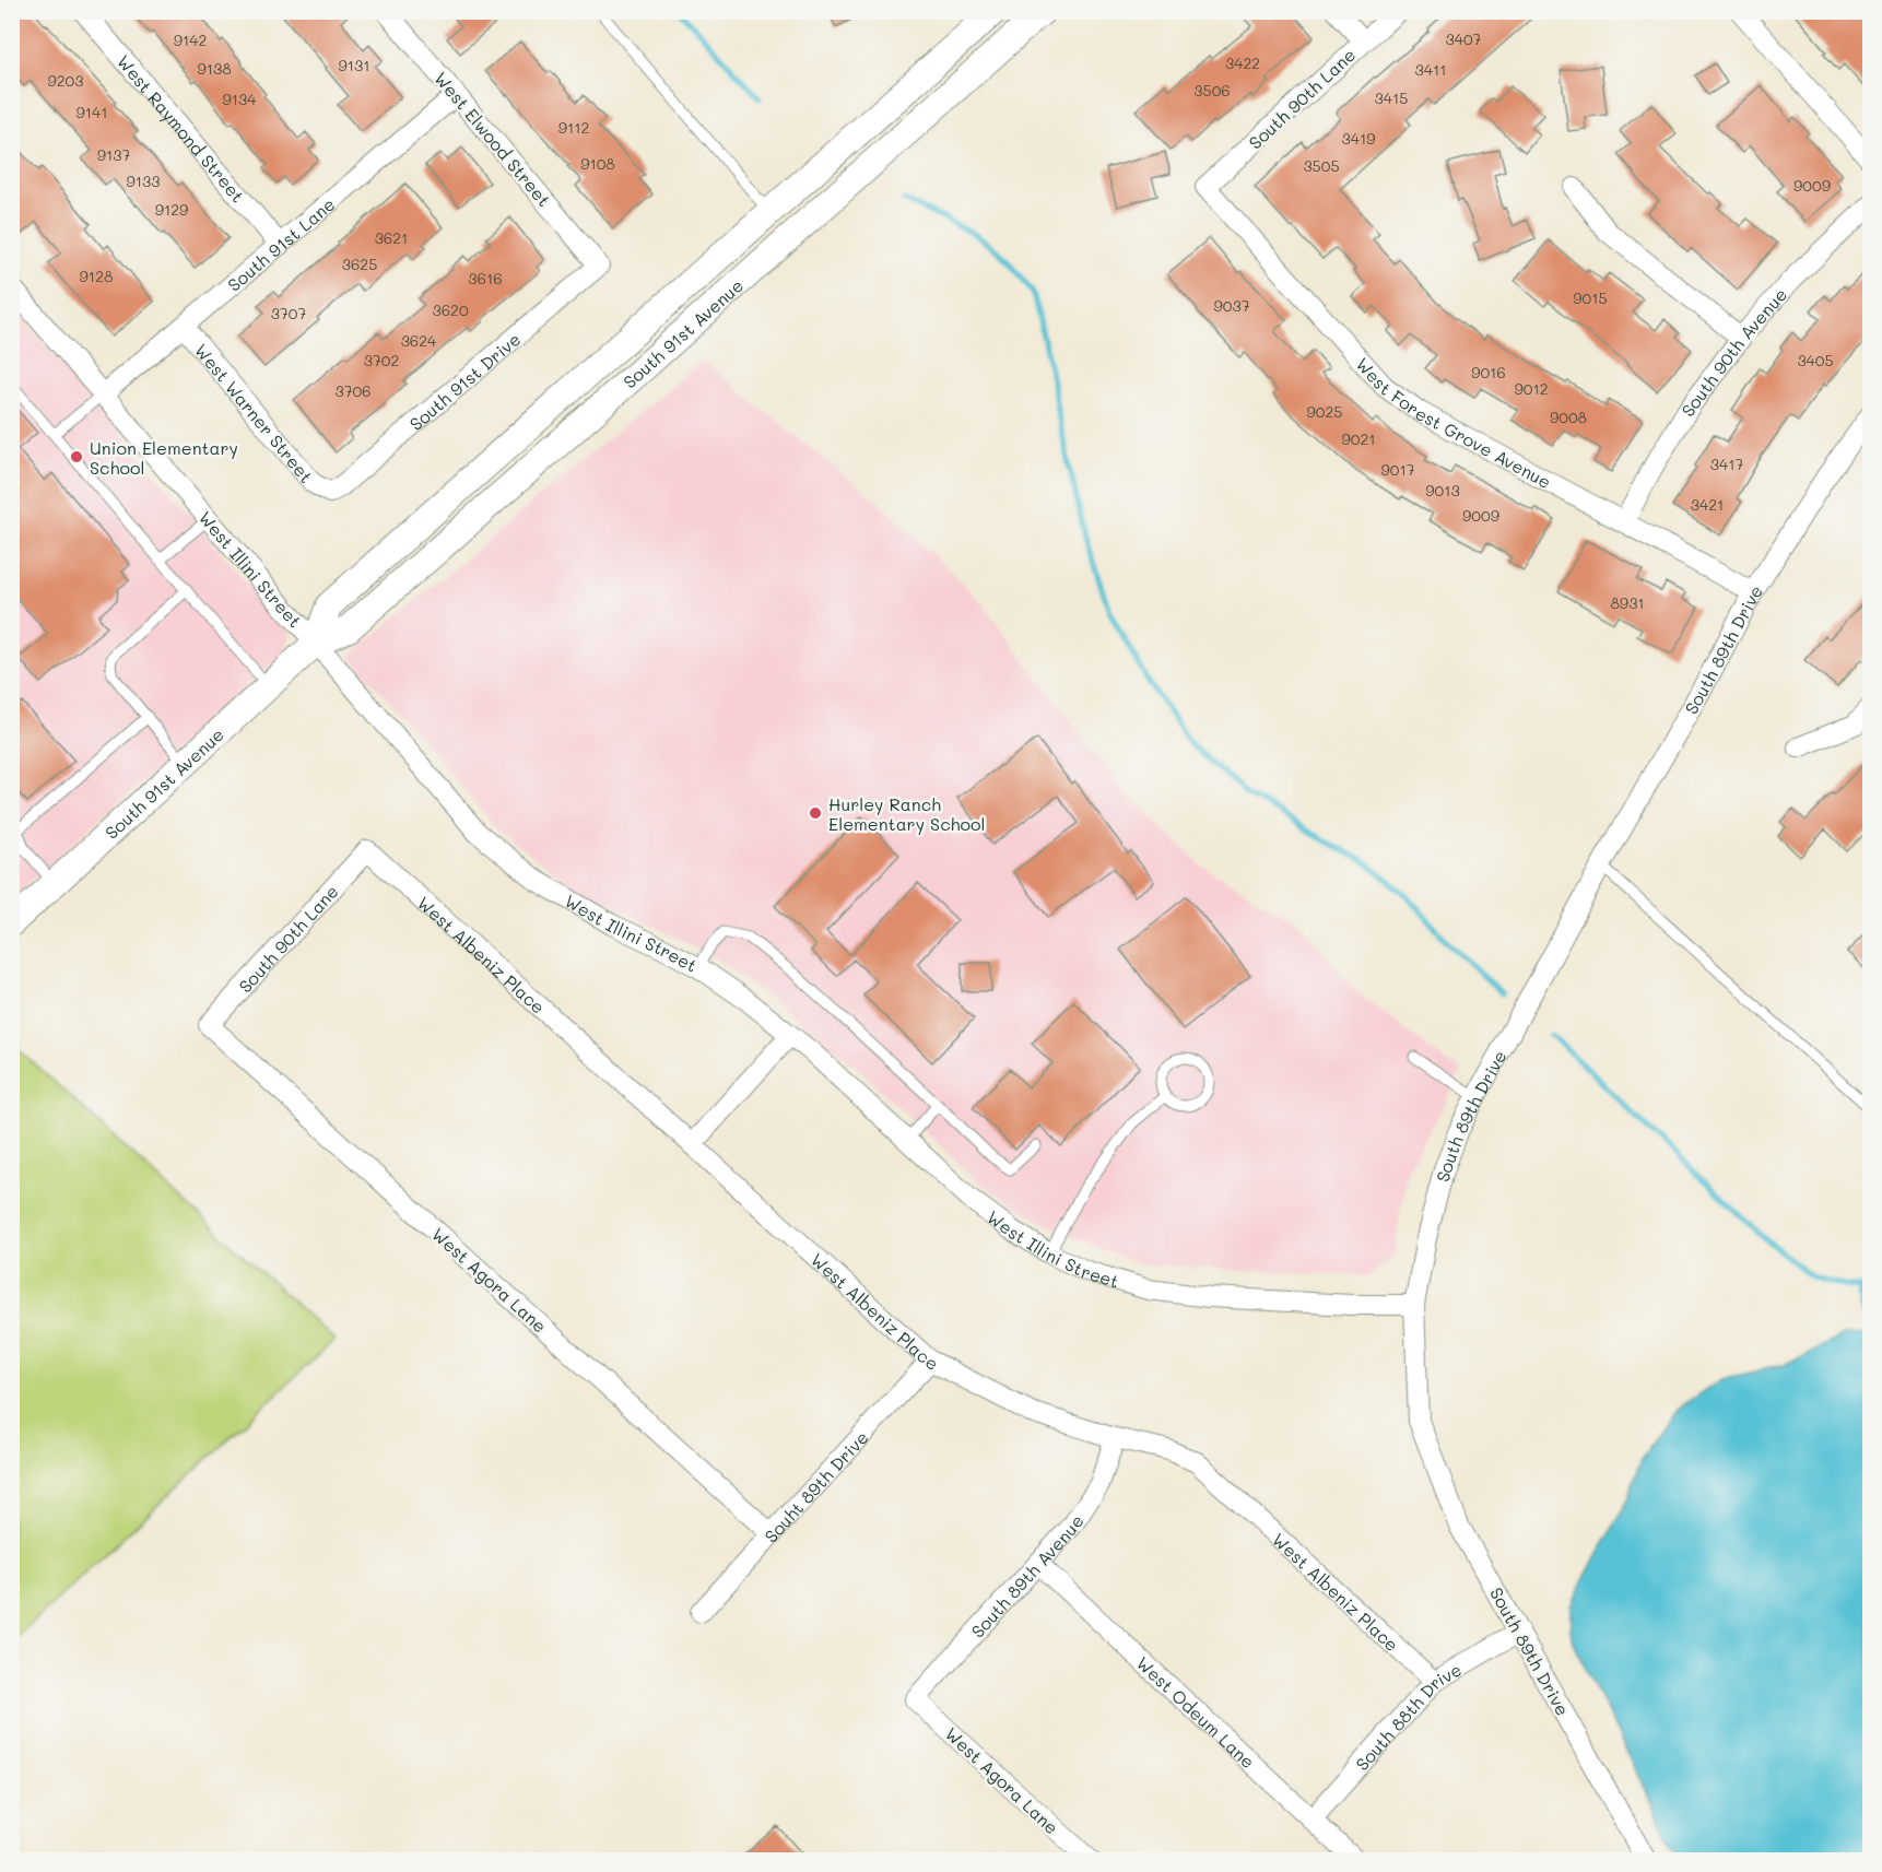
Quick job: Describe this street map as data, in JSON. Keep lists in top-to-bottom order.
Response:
{
  "streets": {
    "main road": ["South 91st Avenue"],
    "street": [
      "South 90th Lane",
      "West Raymond Street",
      "West Elwood Street",
      "South 91st Lane",
      "South 90th Avenue",
      "South 91st Drive",
      "West Warner Street",
      "West Forest Grove Avenue",
      "West Illini Street",
      "South 89th Drive",
      "West Albeniz Place",
      "West Agora Lane",
      "Souht 89th Drive",
      "South 89th Avenue",
      "West Odeum Lane",
      "South 88th Drive"
    ]
  },
  "crossings": [
    ["South 90th Lane", "West Forest Grove Avenue"],
    ["South 90th Lane", "West Albeniz Place"],
    ["South 90th Lane", "West Agora Lane"],
    ["West Raymond Street", "South 91st Lane"],
    ["West Elwood Street", "South 91st Lane"],
    ["West Elwood Street", "South 91st Drive"],
    ["South 91st Lane", "West Warner Street"],
    ["South 91st Lane", "West Illini Street"],
    ["South 91st Avenue", "West Illini Street"],
    ["South 90th Avenue", "West Forest Grove Avenue"],
    ["South 91st Drive", "West Warner Street"],
    ["West Forest Grove Avenue", "South 89th Drive"],
    ["West Illini Street", "South 89th Drive"],
    ["South 89th Drive", "South 88th Drive"],
    ["West Albeniz Place", "Souht 89th Drive"],
    ["West Albeniz Place", "South 89th Avenue"],
    ["West Albeniz Place", "South 88th Drive"],
    ["West Agora Lane", "Souht 89th Drive"],
    ["West Agora Lane", "South 89th Avenue"],
    ["South 89th Avenue", "West Odeum Lane"],
    ["West Odeum Lane", "South 88th Drive"]
  ],
  "places": ["Union Elementary School", "Hurley Ranch Elementary School"],
  "house_numbers": [
    "3407",
    "9142",
    "3422",
    "9131",
    "9138",
    "3411",
    "9203",
    "3506",
    "3415",
    "9134",
    "9141",
    "9112",
    "3419",
    "9137",
    "9108",
    "3505",
    "9133",
    "9009",
    "9129",
    "3621",
    "3625",
    "9128",
    "3616",
    "9015",
    "9037",
    "3620",
    "3707",
    "3624",
    "3702",
    "3405",
    "9016",
    "9012",
    "3706",
    "9025",
    "9008",
    "9021",
    "3417",
    "9017",
    "9013",
    "3421",
    "9009",
    "8931"
  ]
}
